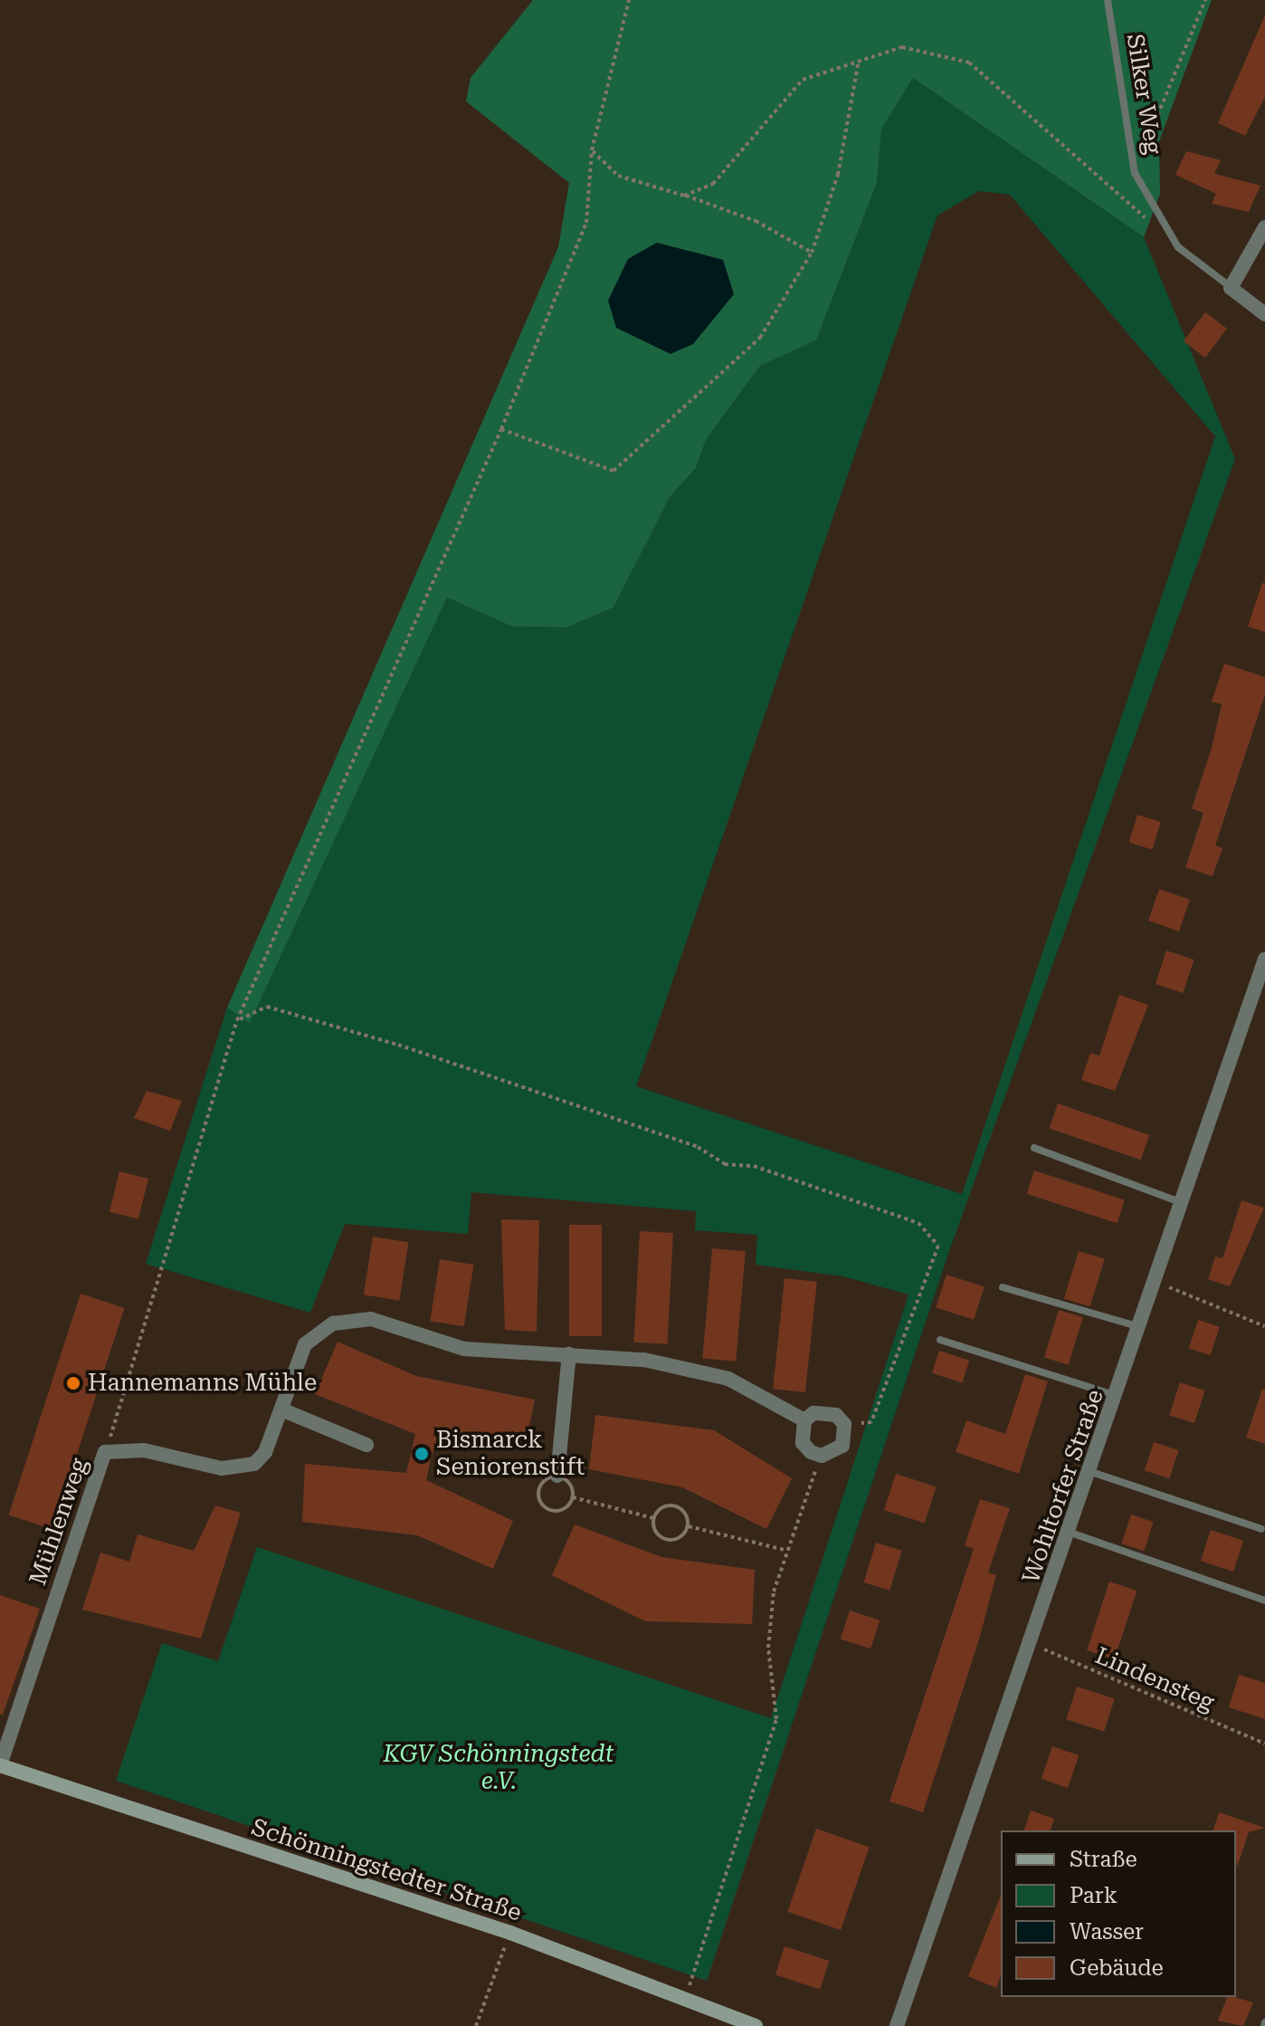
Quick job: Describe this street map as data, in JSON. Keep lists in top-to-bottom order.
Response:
{
  "streets": {
    "main road": ["Schönningstedter Straße"],
    "street": ["Silker Weg", "Wohltorfer Straße", "Mühlenweg"],
    "path": ["Lindensteg"]
  },
  "crossings": [
    ["Wohltorfer Straße", "Lindensteg"],
    ["Mühlenweg", "Schönningstedter Straße"]
  ],
  "parks": ["KGV Schönningstedt e.V."],
  "places": ["Hannemanns Mühle", "Bismarck Seniorenstift"],
  "legend": [
    "Straße",
    "Park",
    "Wasser",
    "Gebäude"
  ]
}
